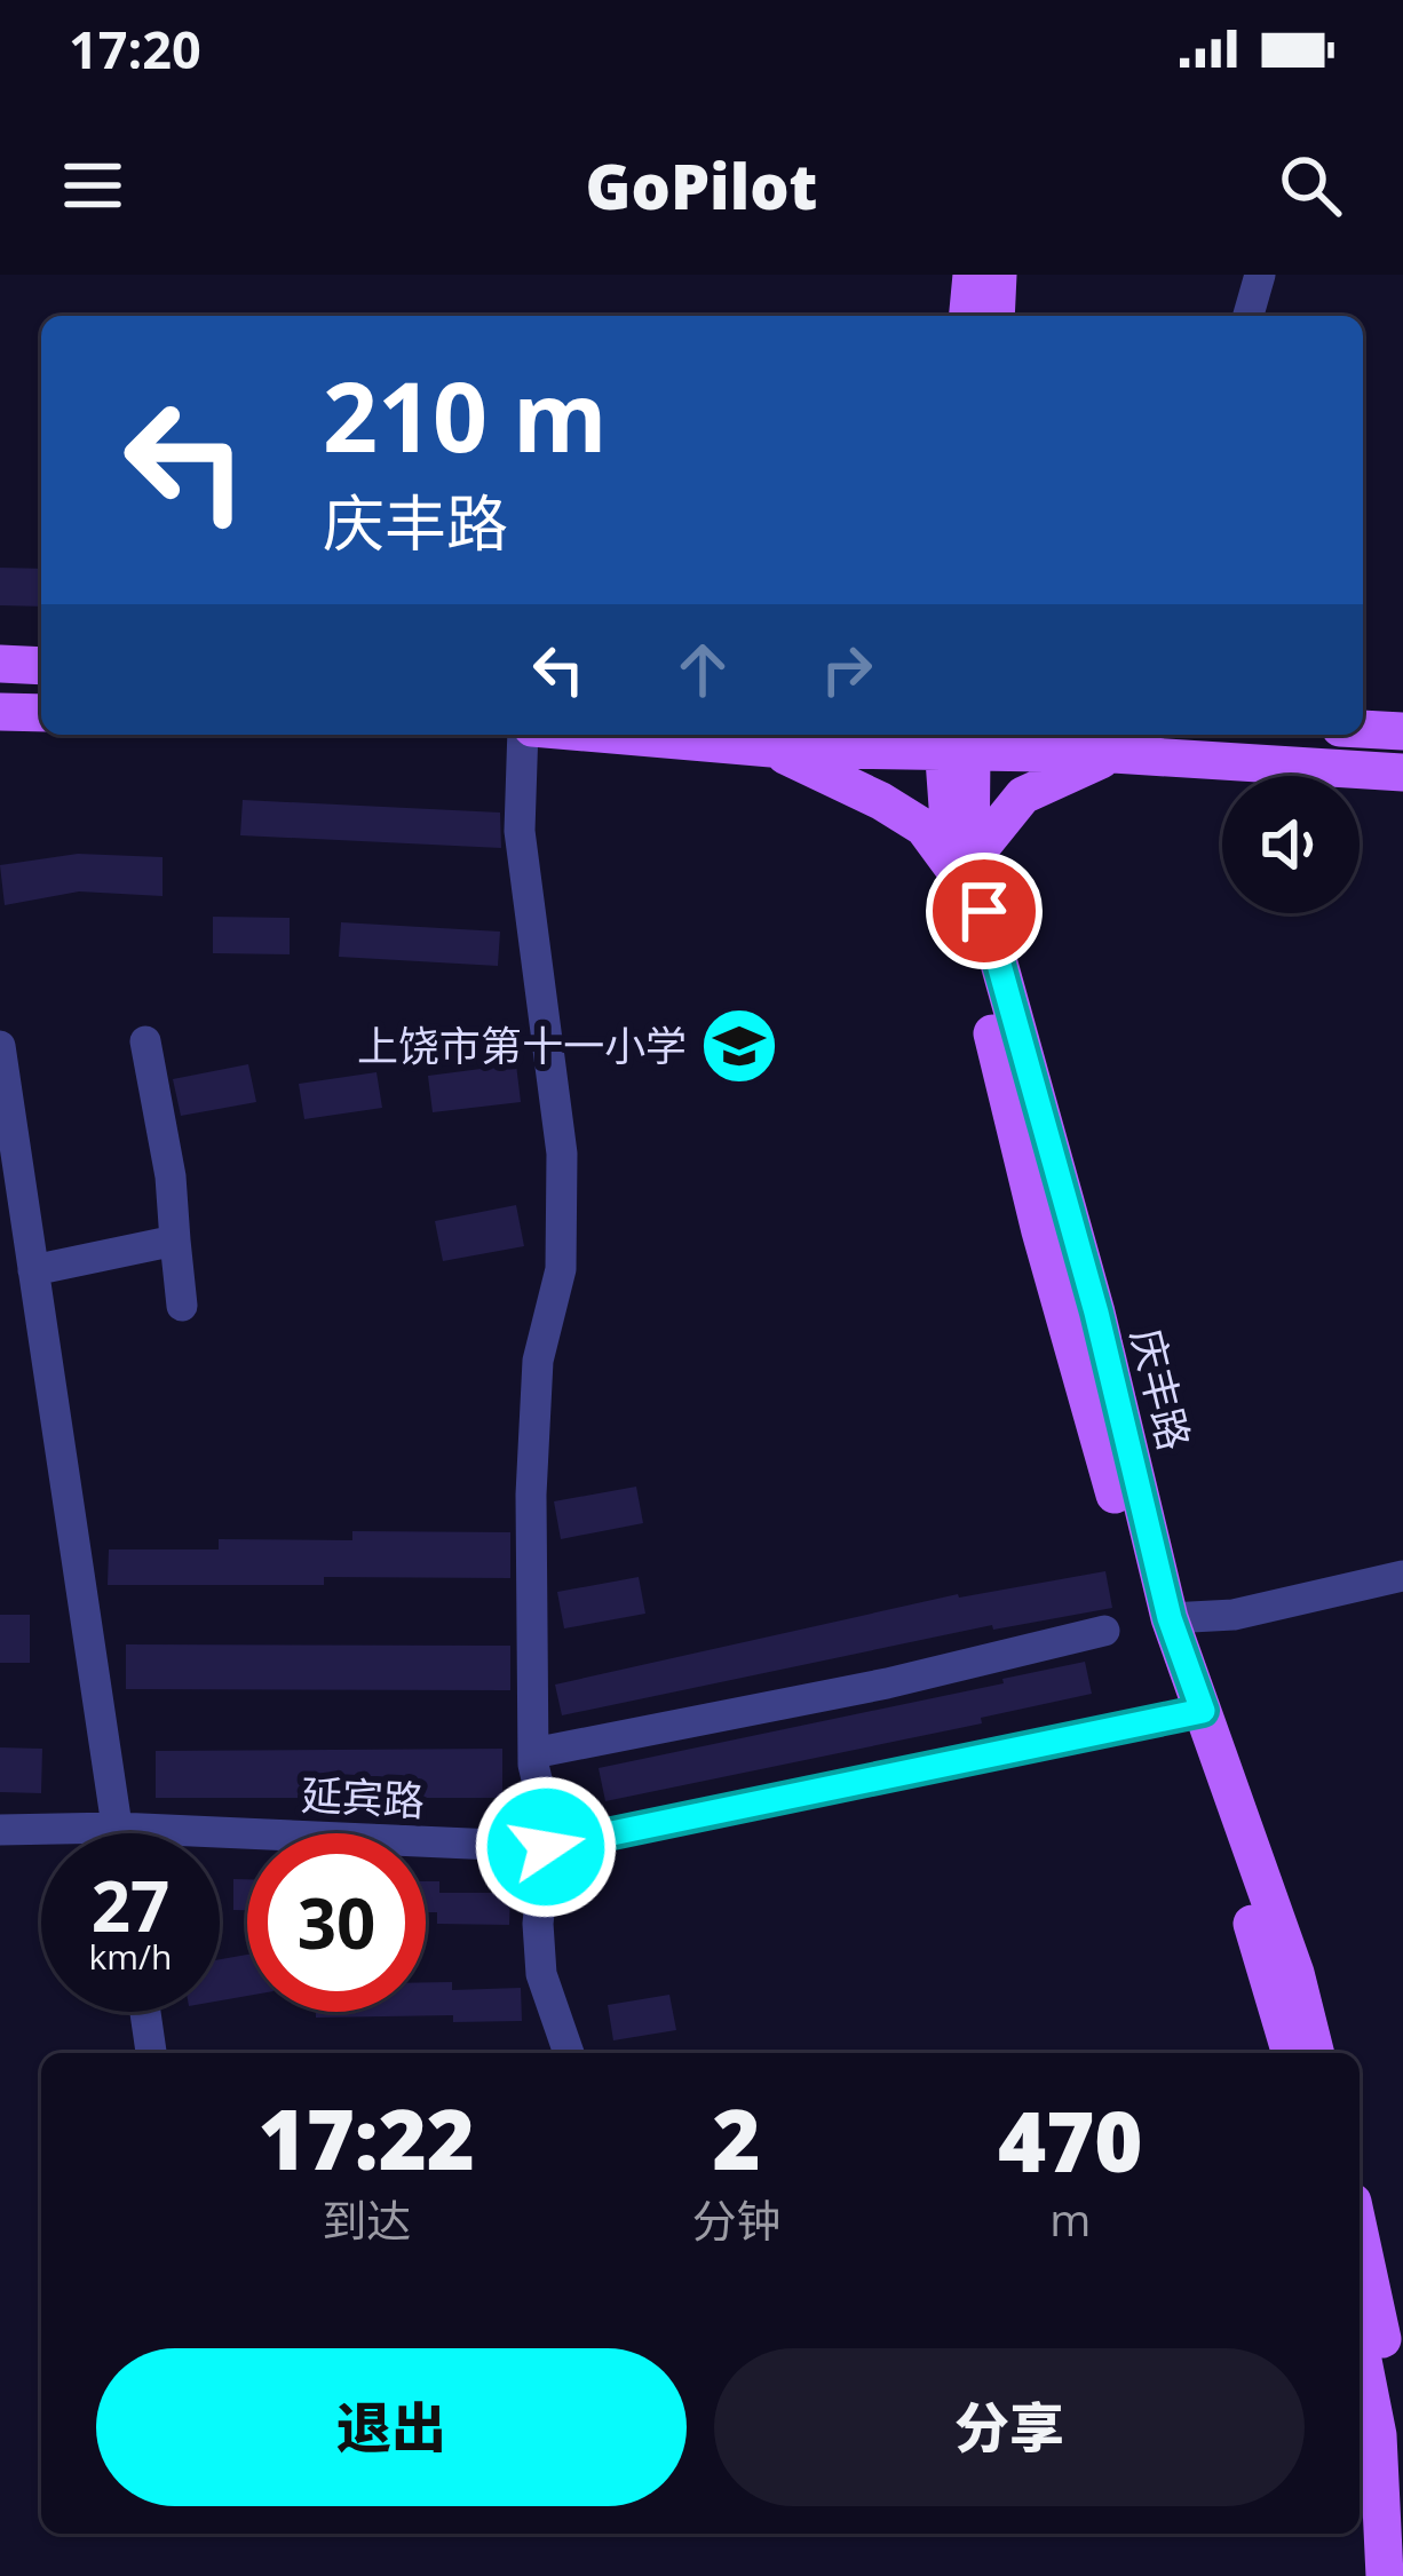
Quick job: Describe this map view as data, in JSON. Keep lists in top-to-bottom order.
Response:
{
  "streets": {
    "main road": ["庆丰路"],
    "street": ["延宾路"]
  },
  "crossings": [
    ["庆丰路", "延宾路"]
  ],
  "places": {
    "school or university": ["上饶市第十一小学"]
  },
  "page": {
    "status": "17:20",
    "header": "GoPilot",
    "turn": ["210 m", "庆丰路"],
    "speed": "27 km/h",
    "limit": "30",
    "eta": [
      "17:22",
      "到达",
      "2",
      "分钟",
      "470",
      "m"
    ],
    "buttons": ["退出", "分享"]
  }
}
